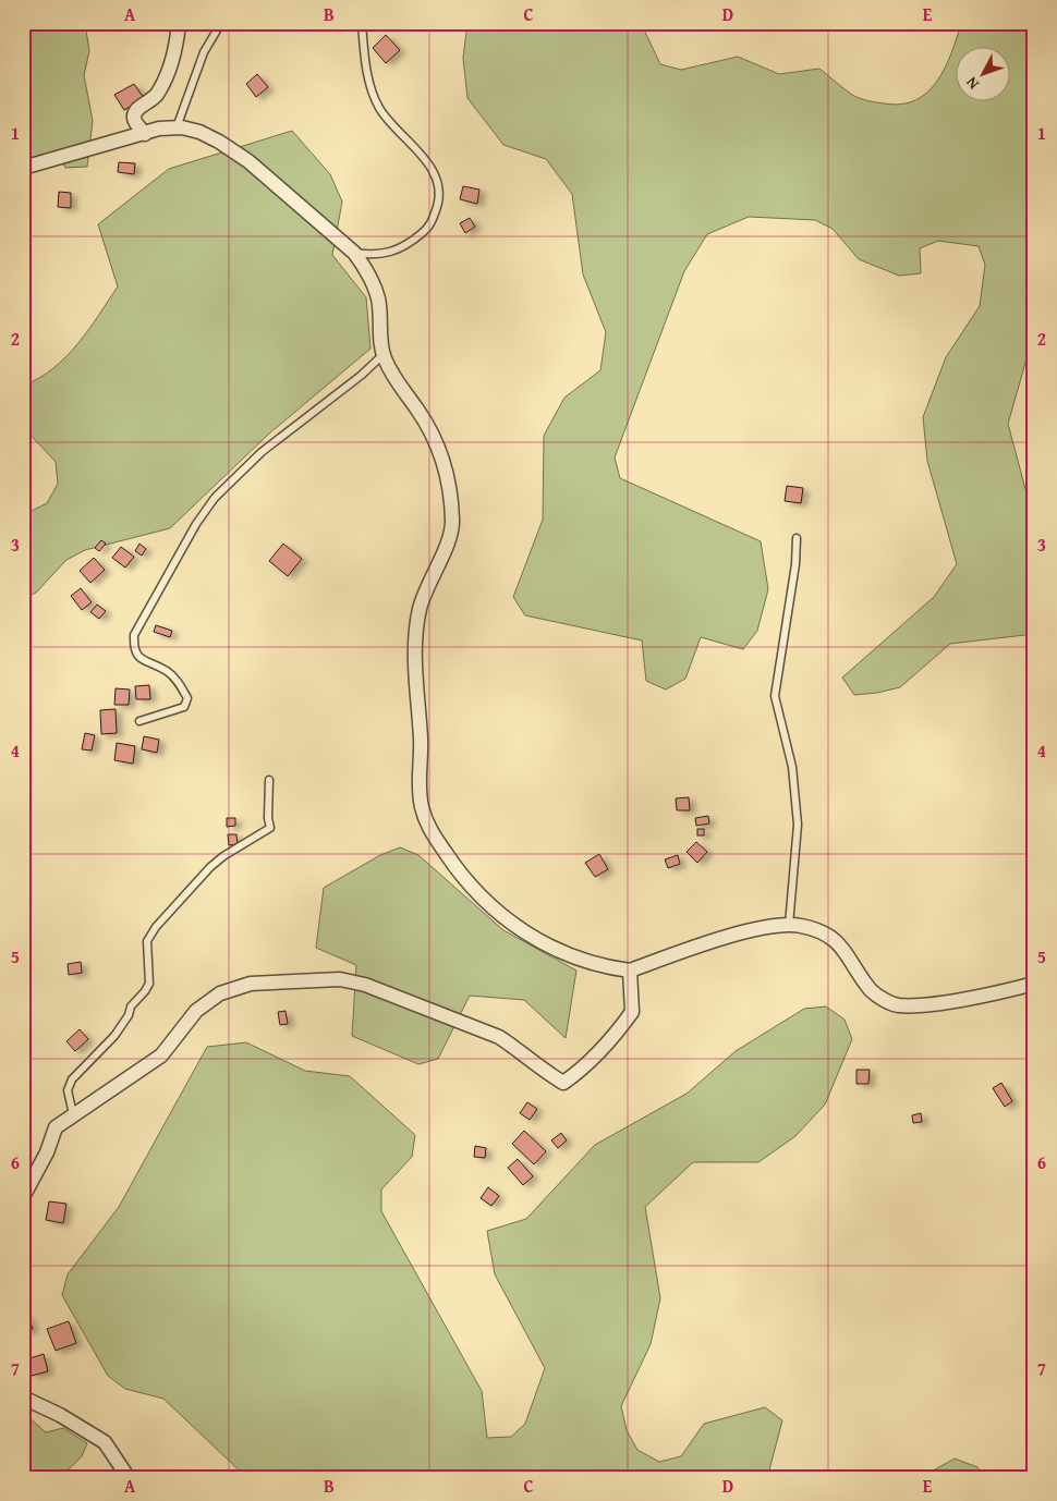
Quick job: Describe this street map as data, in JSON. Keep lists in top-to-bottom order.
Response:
{
  "north": "bottom left",
  "grid": {
    "columns": [
      "A",
      "B",
      "C",
      "D",
      "E"
    ],
    "rows": [
      "1",
      "2",
      "3",
      "4",
      "5",
      "6",
      "7"
    ]
  }
}
